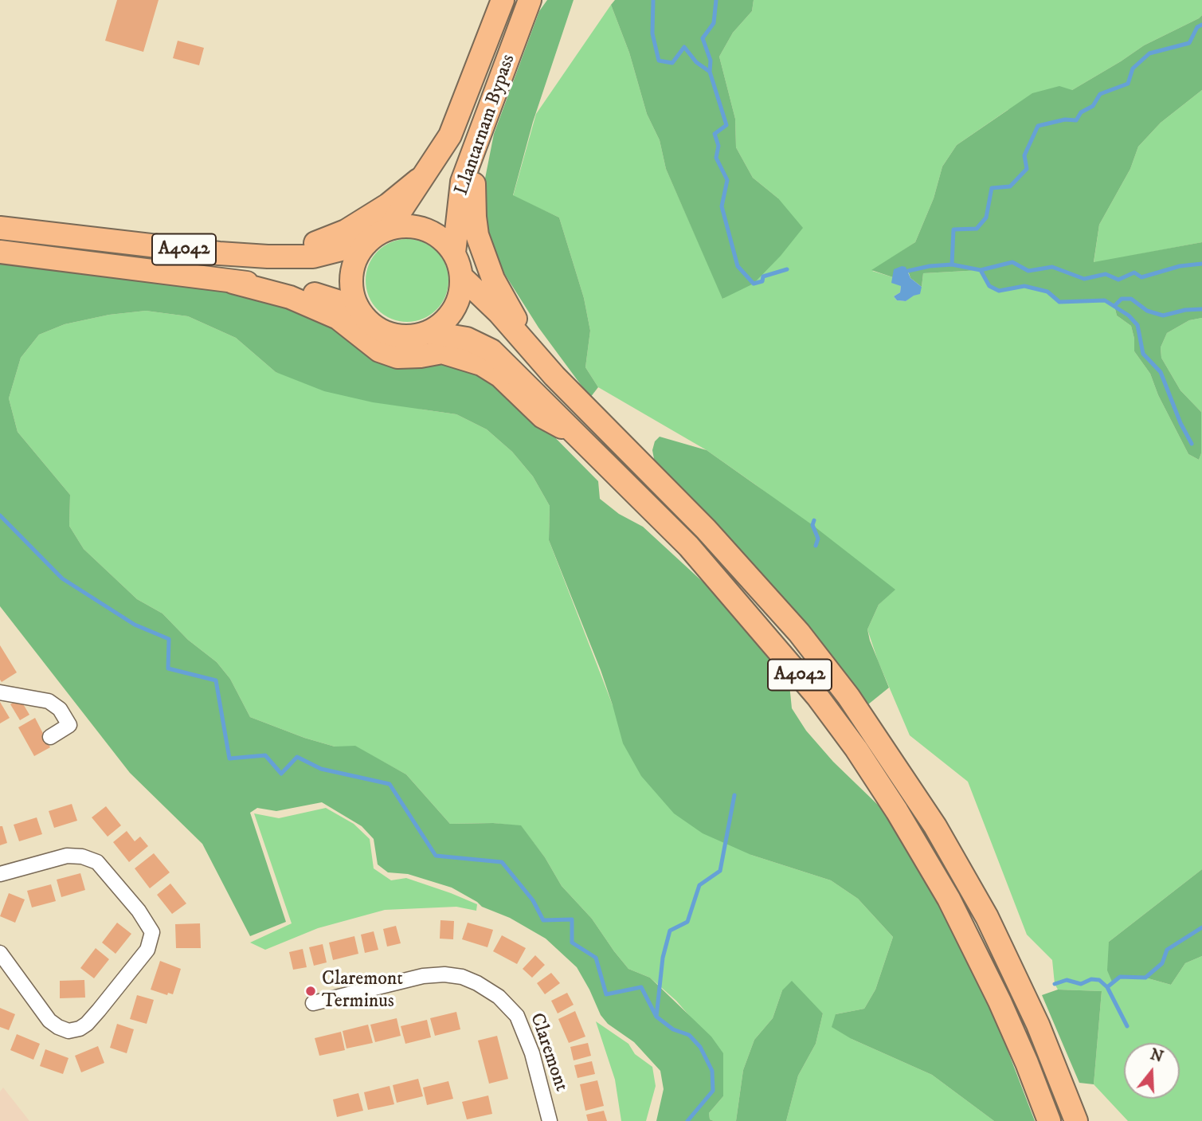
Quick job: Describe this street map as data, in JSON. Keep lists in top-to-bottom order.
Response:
{
  "streets": {
    "main road": ["Llantarnam Bypass", "A4042"],
    "street": ["Claremont"]
  },
  "crossings": [
    ["Llantarnam Bypass", "A4042"]
  ],
  "places": ["Claremont Terminus"],
  "north": "top"
}
